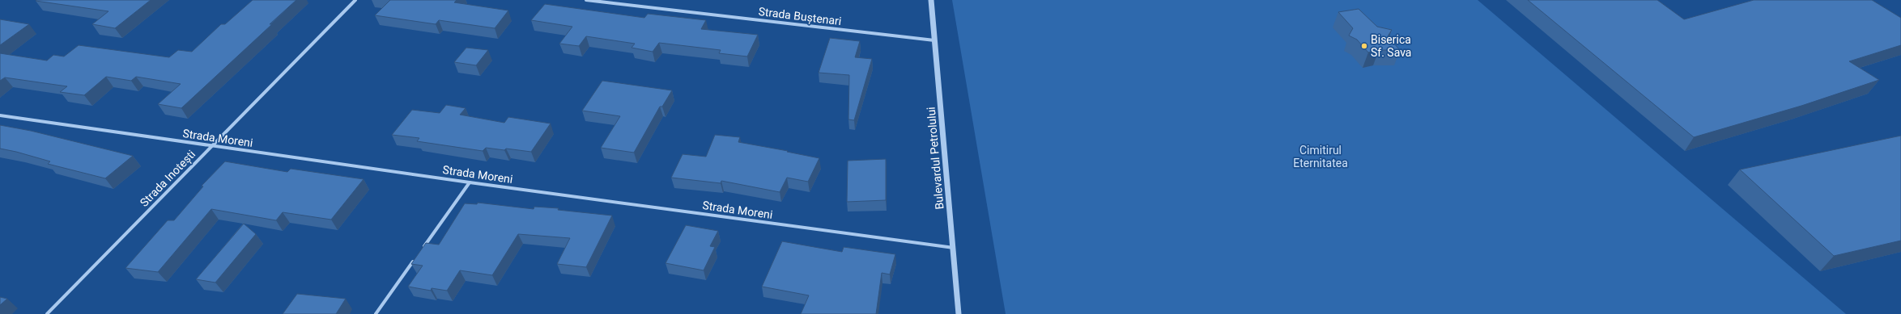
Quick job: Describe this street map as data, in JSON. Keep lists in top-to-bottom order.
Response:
{
  "streets": {
    "street": [
      "Strada Buștenari",
      "Strada Moreni",
      "Bulevardul Petrolului",
      "Strada Inotești"
    ]
  },
  "crossings": [
    ["Strada Buștenari", "Bulevardul Petrolului"],
    ["Strada Moreni", "Bulevardul Petrolului"],
    ["Strada Moreni", "Strada Inotești"]
  ],
  "parks": ["Cimitirul Eternitatea"],
  "places": ["Biserica Sf. Sava"]
}
